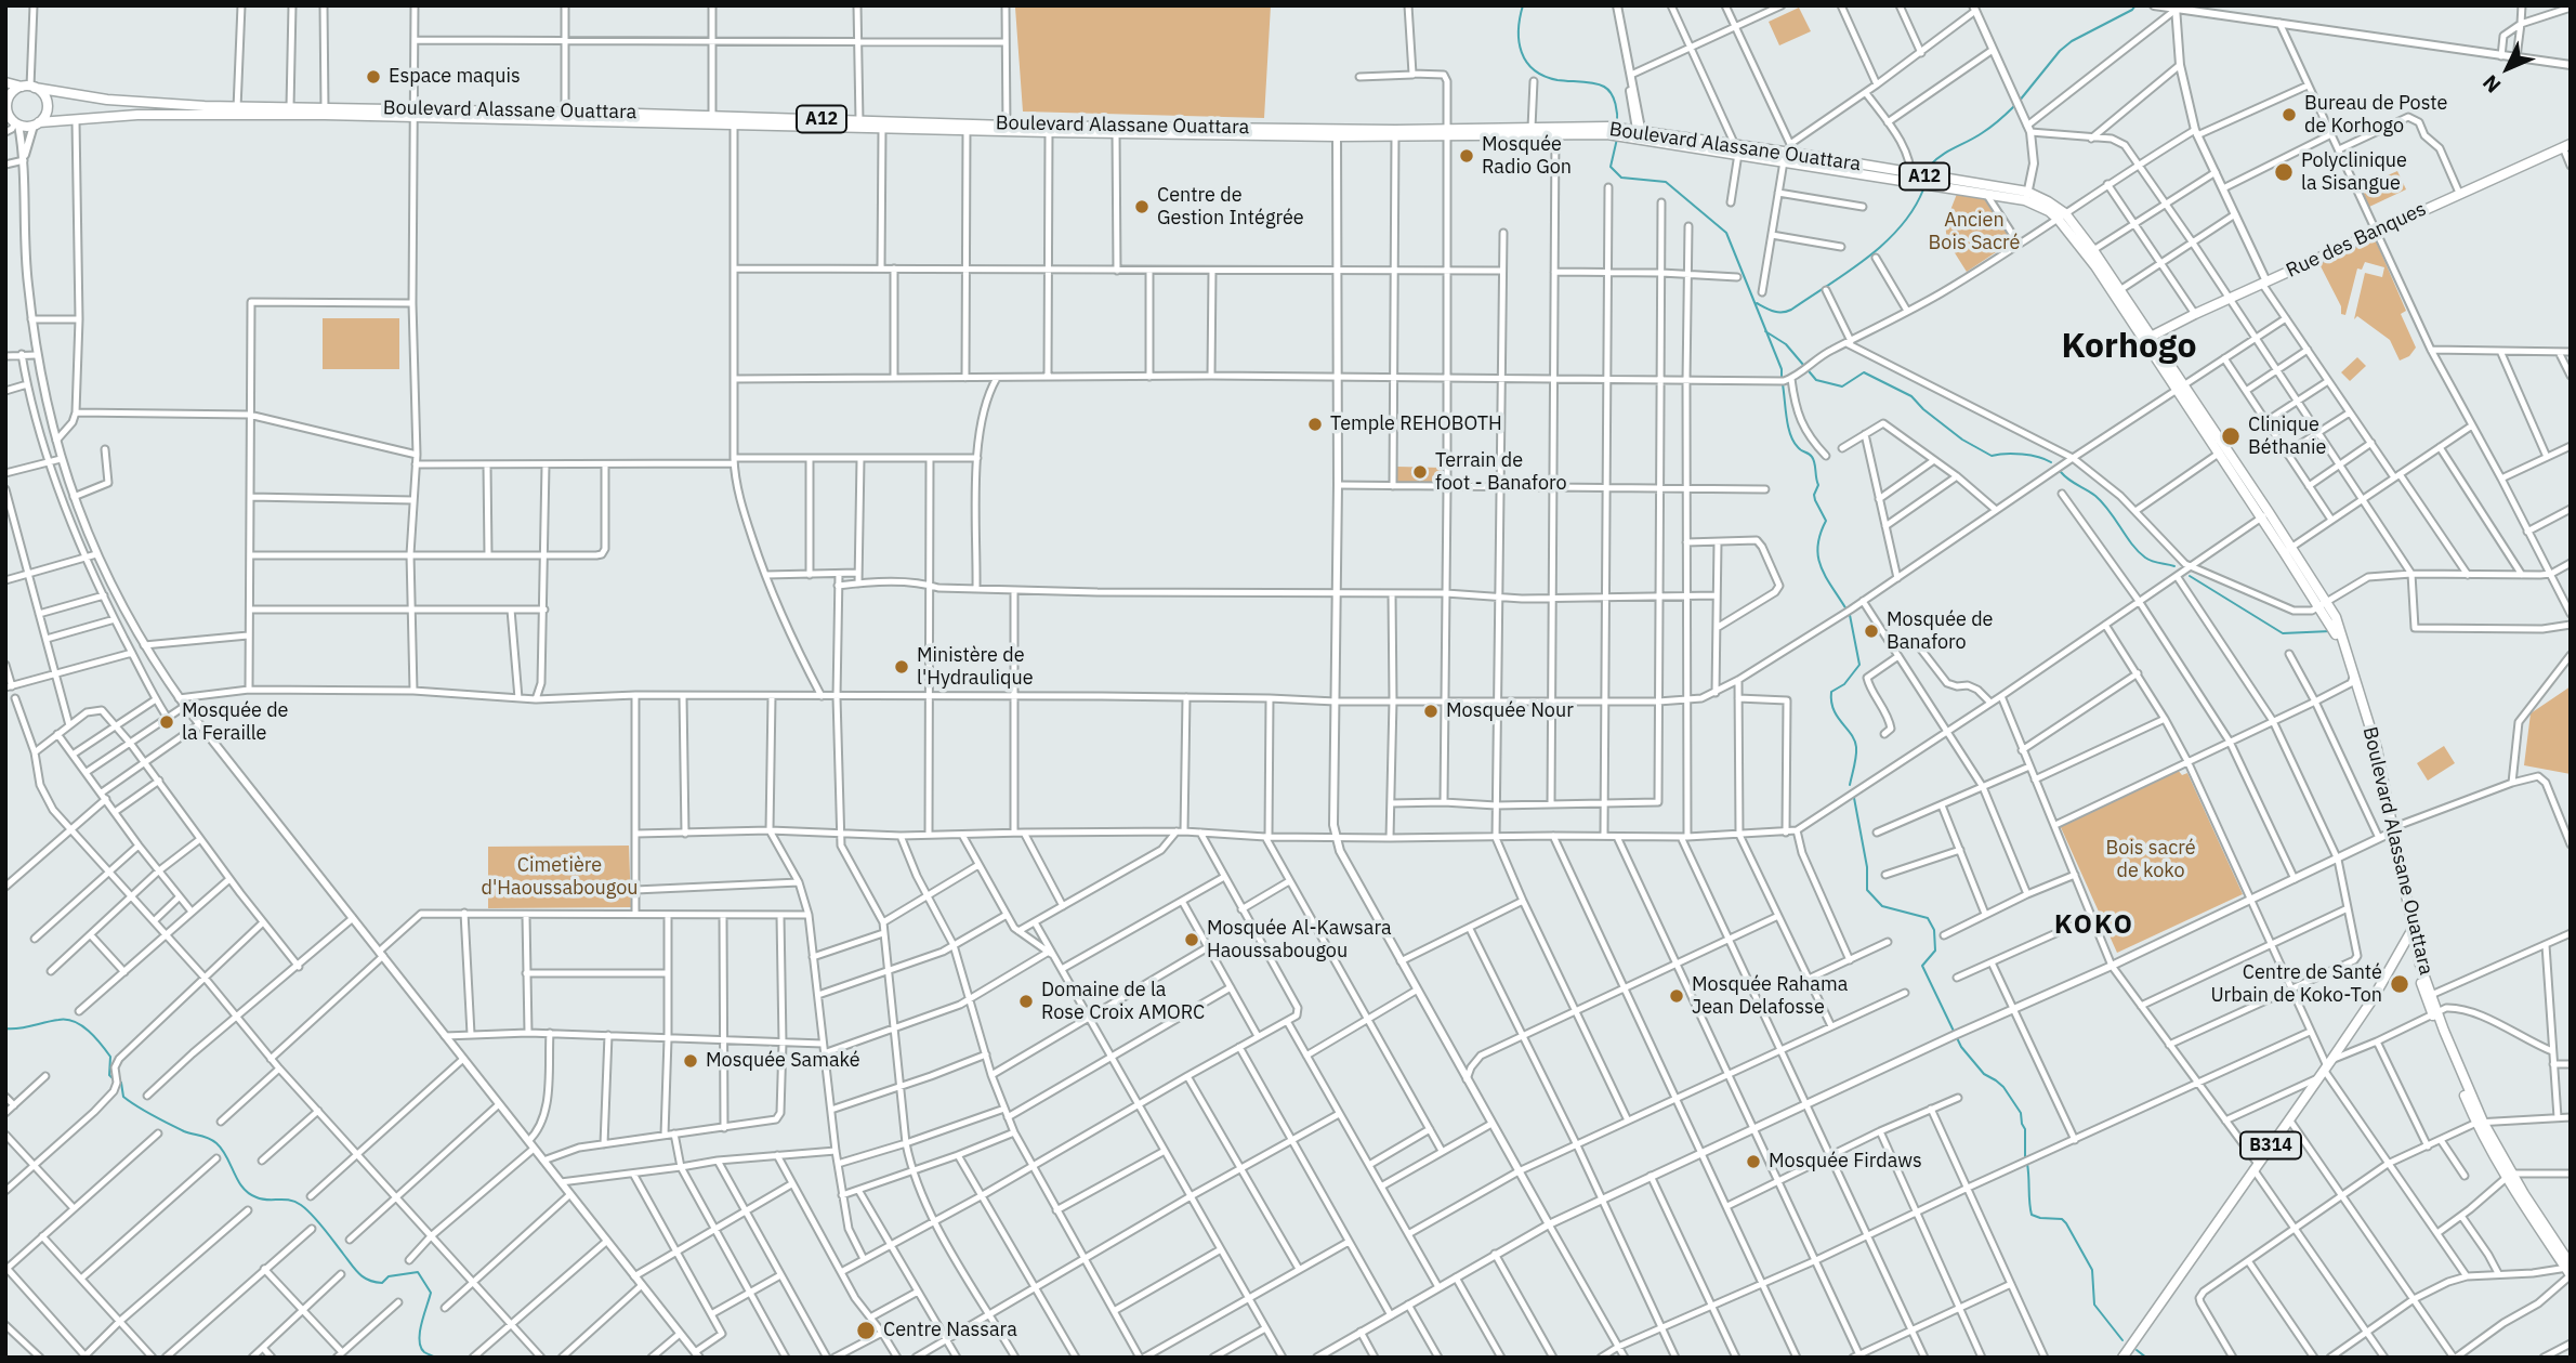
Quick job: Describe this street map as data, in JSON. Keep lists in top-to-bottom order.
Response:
{
  "streets": {
    "main road": [
      "Boulevard Alassane Ouattara",
      "A12",
      "Rue des Banques",
      "B314"
    ]
  },
  "crossings": [
    ["Boulevard Alassane Ouattara", "A12"],
    ["Boulevard Alassane Ouattara", "Rue des Banques"],
    ["Boulevard Alassane Ouattara", "B314"]
  ],
  "districts": ["Korhogo", "KOKO"],
  "parks": ["Ancien Bois Sacré", "Bois sacré de koko", "Cimetière d'Haoussabougou"],
  "places": [
    "Espace maquis",
    "Bureau de Poste de Korhogo",
    "Mosquée Radio Gon",
    "Polyclinique la Sisangue",
    "Centre de Gestion Intégrée",
    "Temple REHOBOTH",
    "Clinique Béthanie",
    "Terrain de foot - Banaforo",
    "Mosquée de Banaforo",
    "Ministère de l'Hydraulique",
    "Mosquée Nour",
    "Mosquée de la Feraille",
    "Mosquée Al-Kawsara Haoussabougou",
    "Centre de Santé Urbain de Koko-Ton",
    "Mosquée Rahama Jean Delafosse",
    "Domaine de la Rose Croix AMORC",
    "Mosquée Samaké",
    "Mosquée Firdaws",
    "Centre Nassara"
  ],
  "north": "bottom left"
}
